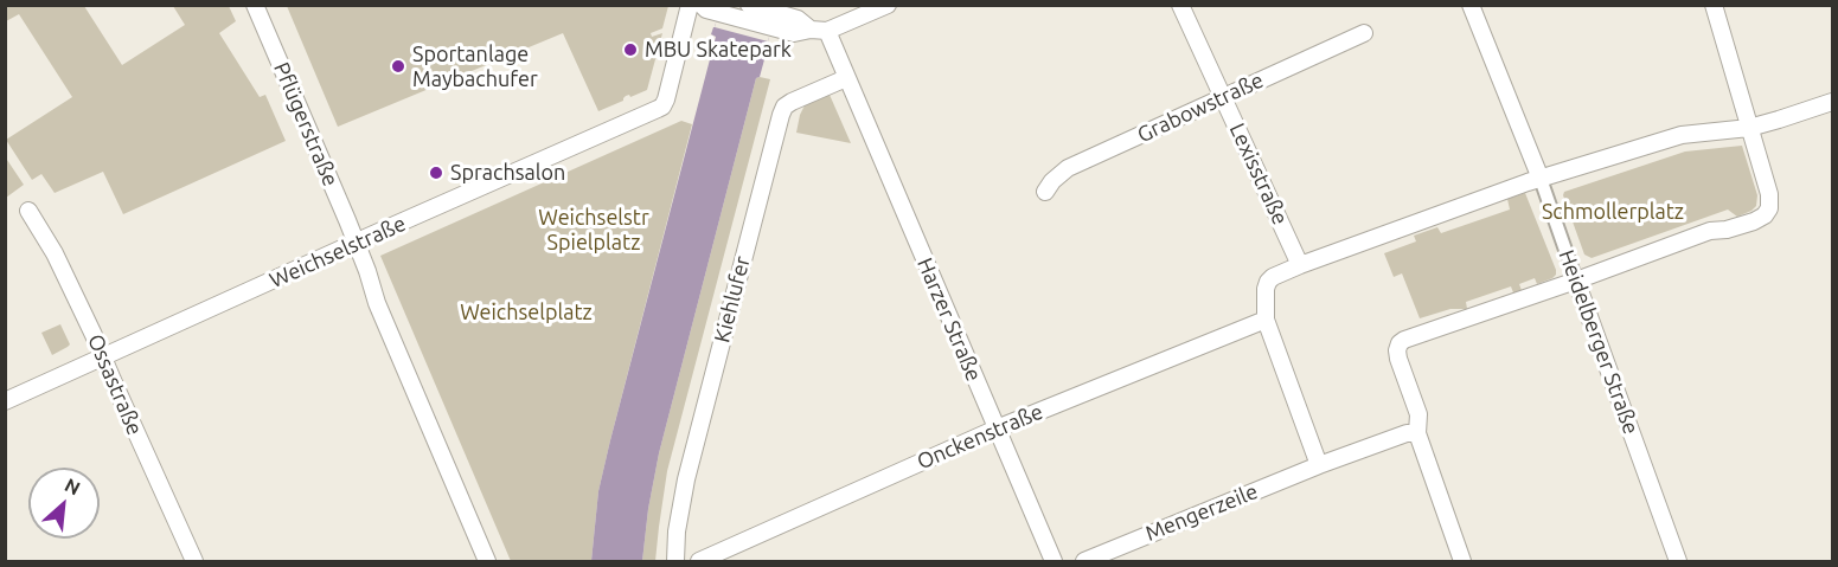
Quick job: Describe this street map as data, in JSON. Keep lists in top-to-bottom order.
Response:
{
  "streets": {
    "street": [
      "Grabowstraße",
      "Pflügerstraße",
      "Lexisstraße",
      "Weichselstraße",
      "Kiehlufer",
      "Harzer Straße",
      "Heidelberger Straße",
      "Ossastraße",
      "Onckenstraße",
      "Mengerzeile"
    ]
  },
  "crossings": [
    ["Grabowstraße", "Lexisstraße"],
    ["Pflügerstraße", "Weichselstraße"],
    ["Weichselstraße", "Ossastraße"],
    ["Kiehlufer", "Harzer Straße"],
    ["Harzer Straße", "Onckenstraße"]
  ],
  "parks": ["Schmollerplatz", "Weichselstr Spielplatz", "Weichselplatz"],
  "places": ["MBU Skatepark", "Sportanlage Maybachufer", "Sprachsalon"],
  "north": "top right"
}
